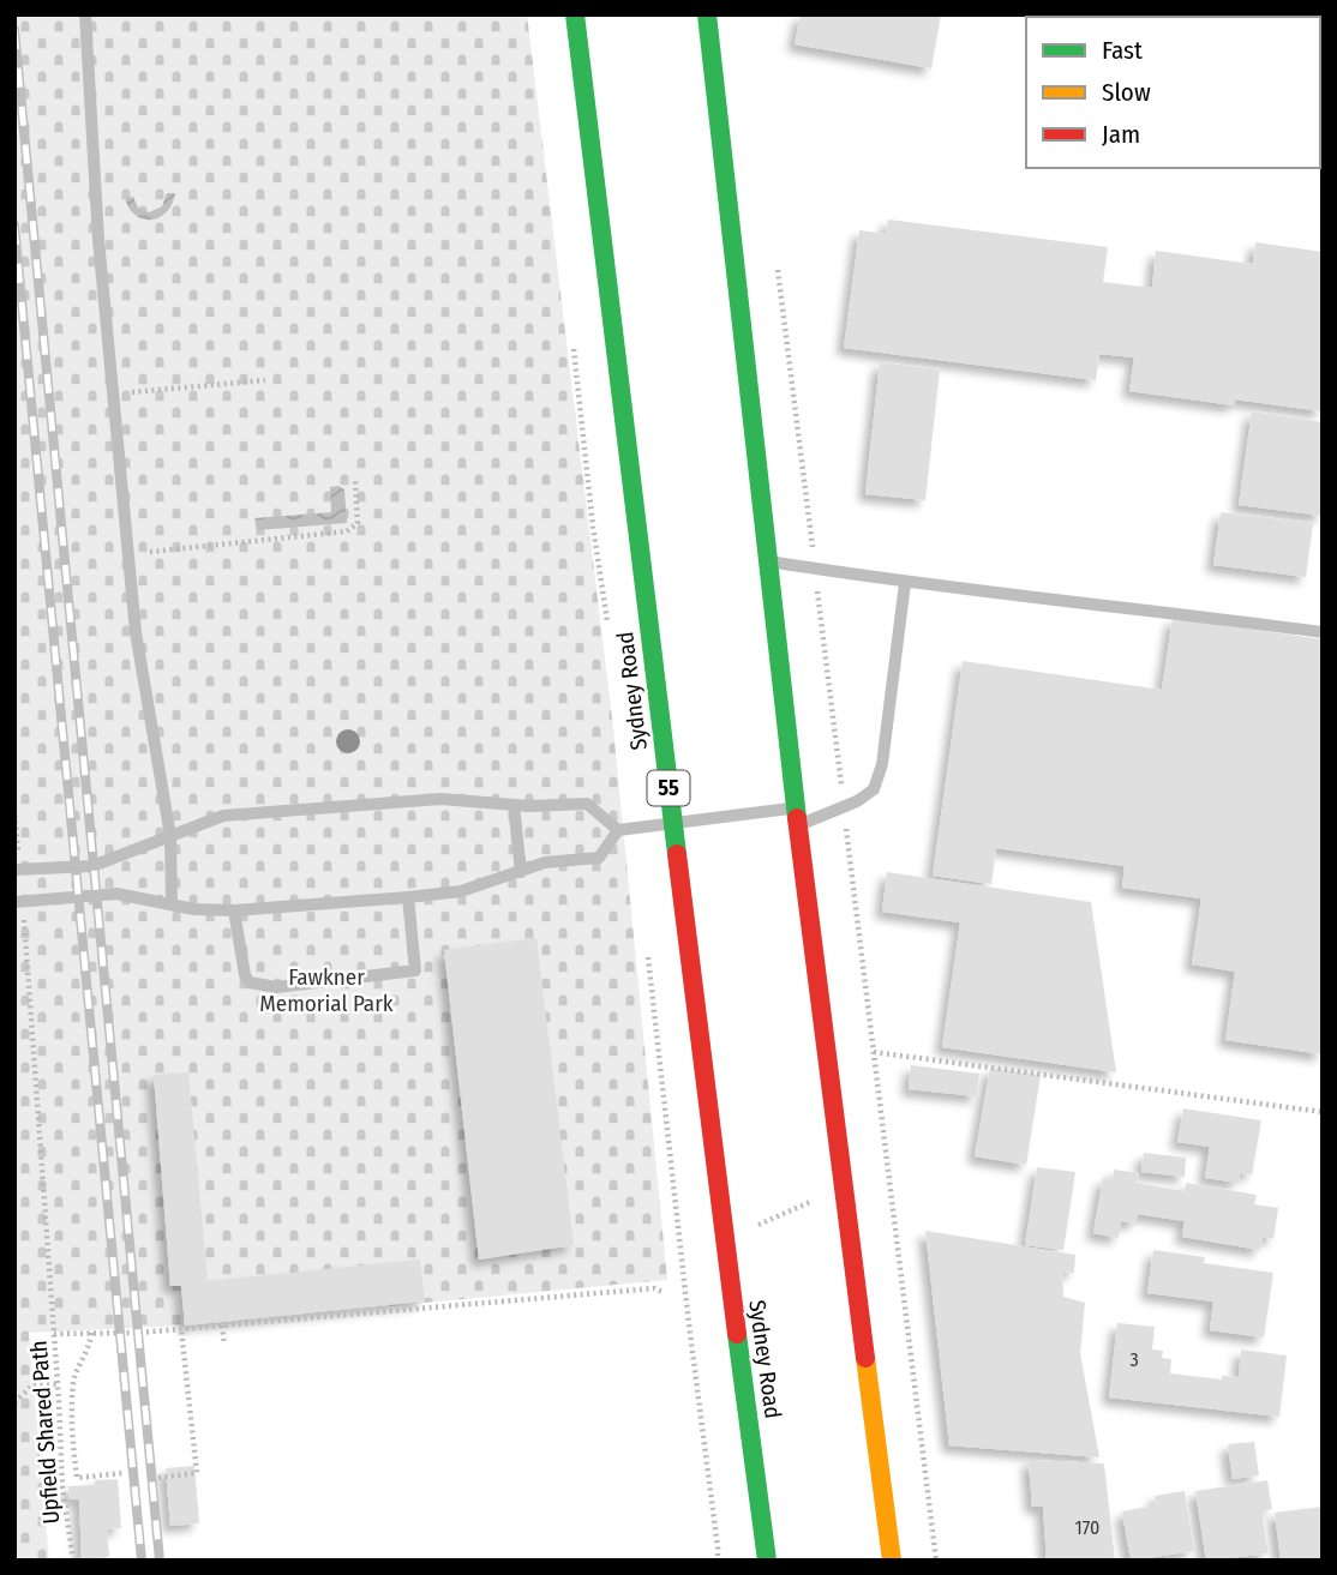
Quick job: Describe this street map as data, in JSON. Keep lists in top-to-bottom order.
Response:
{
  "streets": {
    "highway": ["Sydney Road", "55"],
    "path": ["Upfield Shared Path"]
  },
  "parks": ["Fawkner Memorial Park"],
  "house_numbers": ["3", "170"],
  "legend": ["Fast", "Slow", "Jam"]
}
